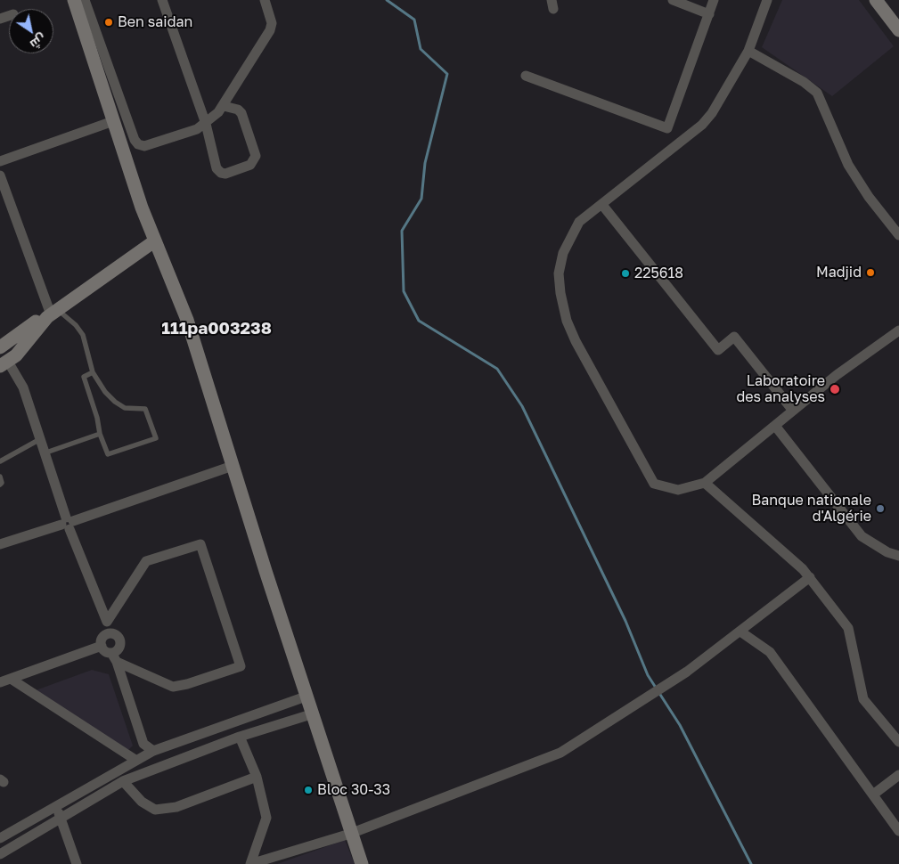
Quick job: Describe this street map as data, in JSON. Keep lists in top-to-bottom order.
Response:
{
  "districts": ["111pa003238"],
  "places": [
    "Ben saidan",
    "Madjid",
    "225618",
    "Laboratoire des analyses",
    "Banque nationale d'Algérie",
    "Bloc 30-33"
  ],
  "north": "bottom right"
}
